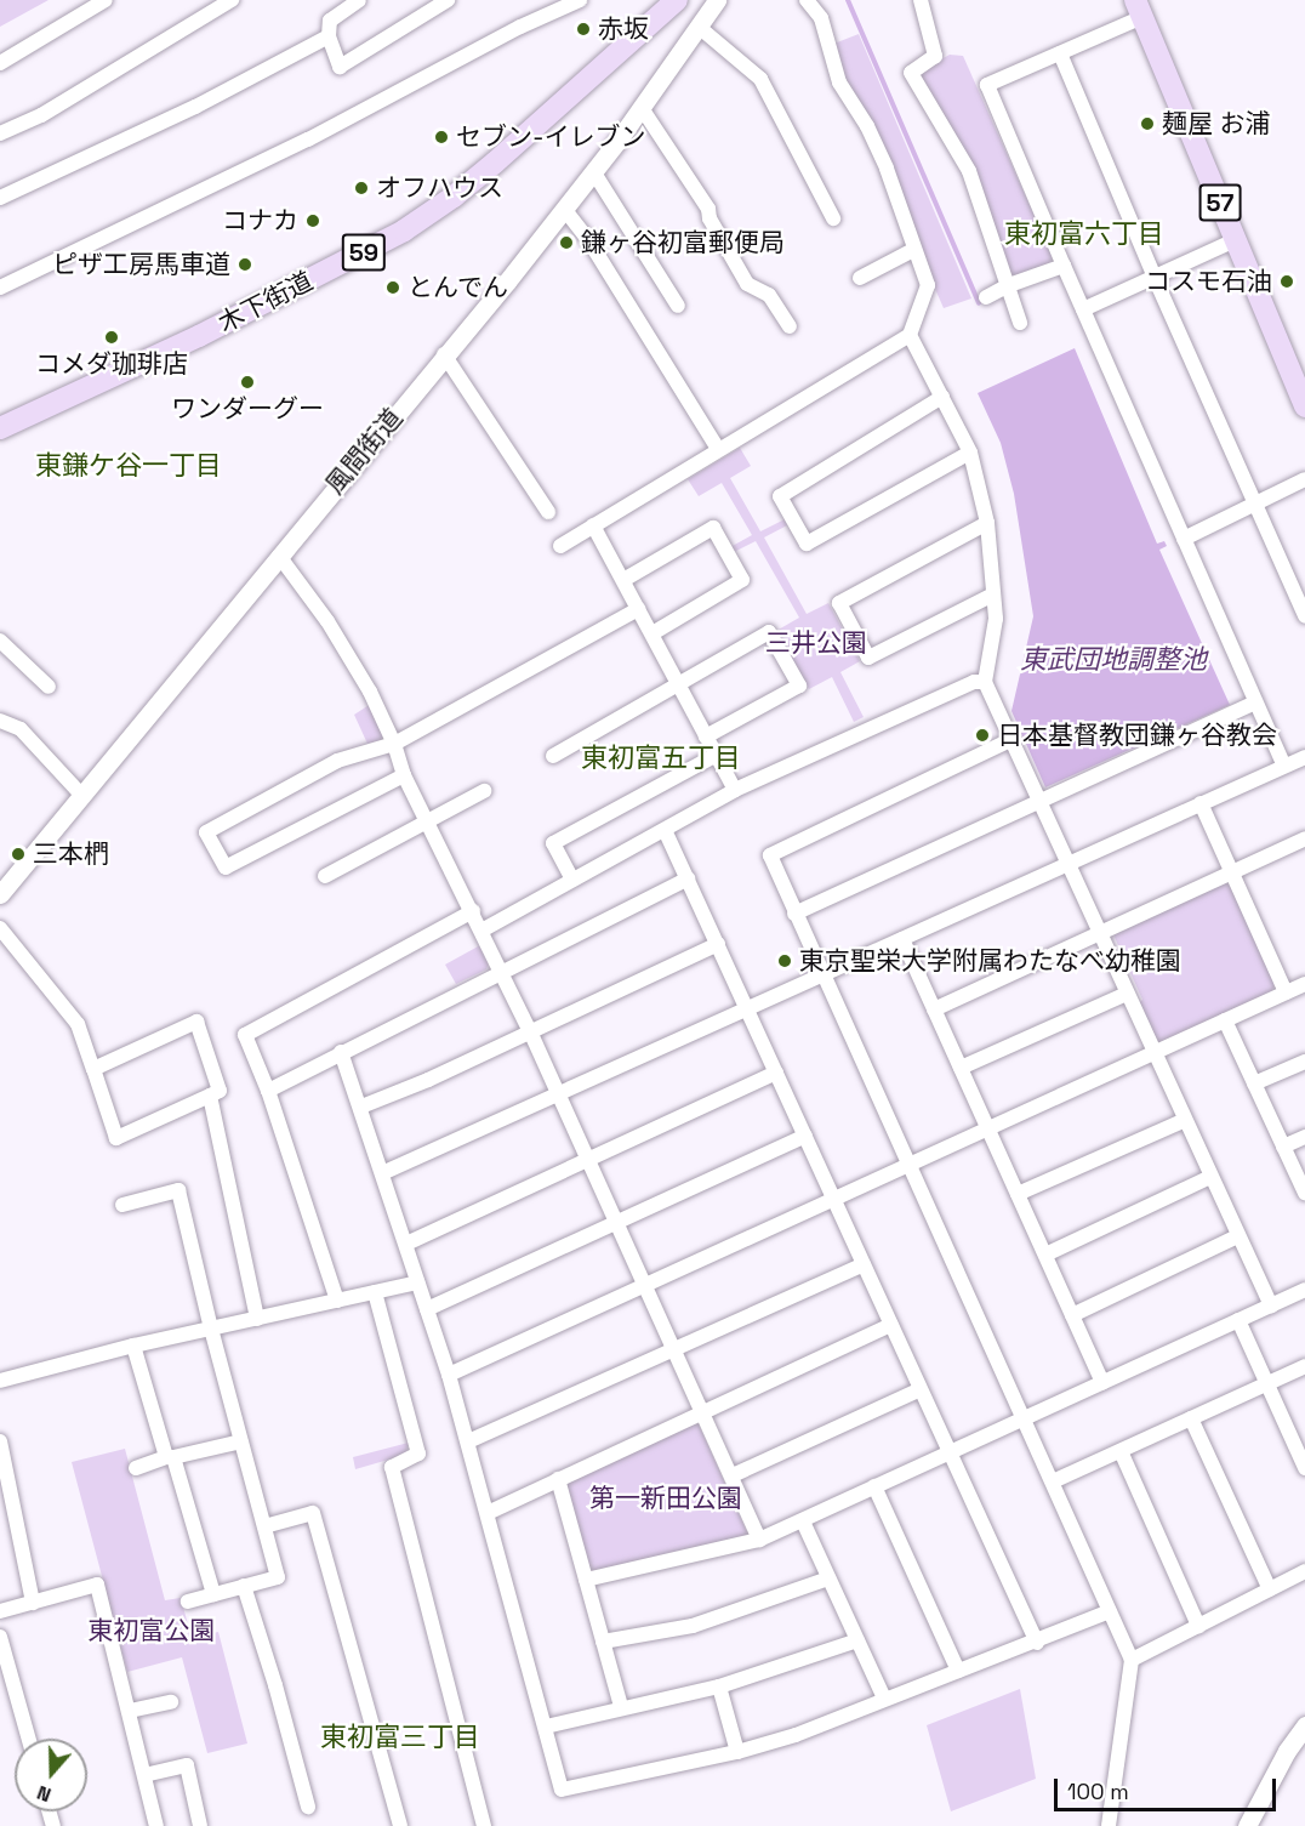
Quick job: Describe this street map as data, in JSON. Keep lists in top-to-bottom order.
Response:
{
  "streets": {
    "main road": ["57", "59", "木下街道"],
    "street": ["風間街道"]
  },
  "districts": [
    "東初富六丁目",
    "東鎌ケ谷一丁目",
    "東初富五丁目",
    "東初富三丁目"
  ],
  "water": ["東武団地調整池"],
  "parks": ["三井公園", "第一新田公園", "東初富公園"],
  "places": [
    "赤坂",
    "麺屋 お浦",
    "セブン-イレブン",
    "オフハウス",
    "コナカ",
    "鎌ヶ谷初富郵便局",
    "ピザ工房馬車道",
    "コスモ石油",
    "とんでん",
    "コメダ珈琲店",
    "ワンダーグー",
    "日本基督教団鎌ヶ谷教会",
    "三本椚",
    "東京聖栄大学附属わたなべ幼稚園"
  ],
  "scale_bar": "100 m",
  "north": "bottom"
}
